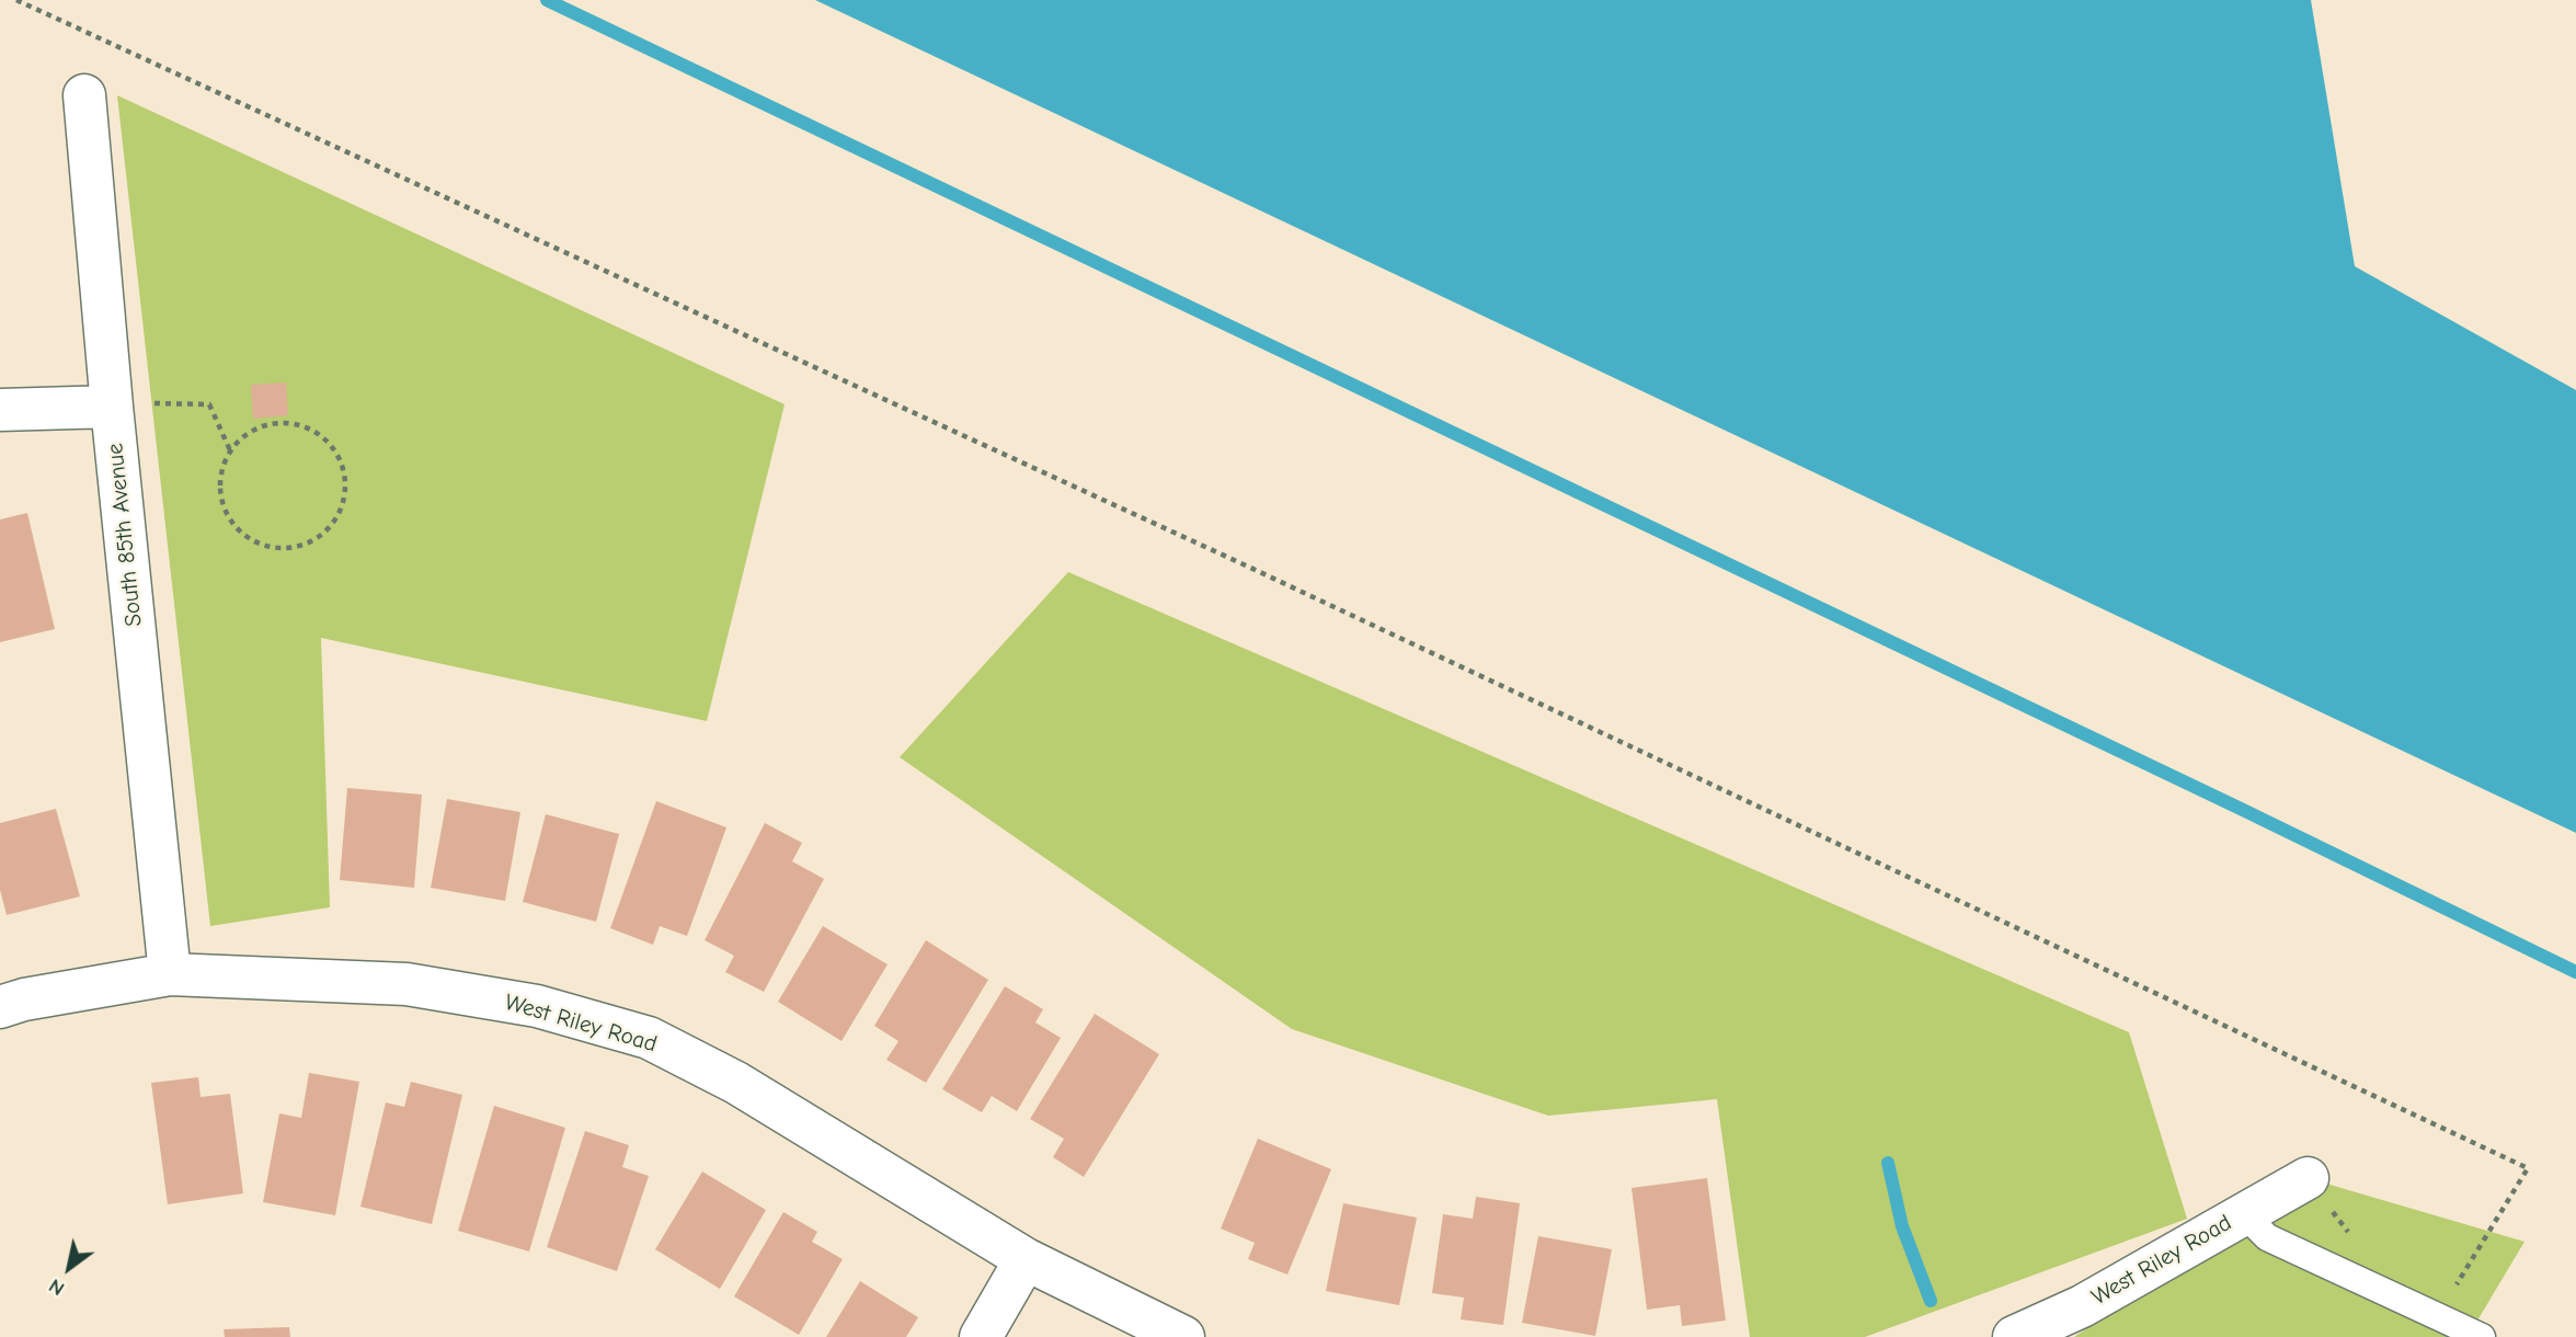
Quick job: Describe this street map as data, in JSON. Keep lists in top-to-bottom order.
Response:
{
  "streets": {
    "street": ["South 85th Avenue", "West Riley Road"]
  },
  "crossings": [
    ["South 85th Avenue", "West Riley Road"]
  ],
  "north": "bottom left"
}
